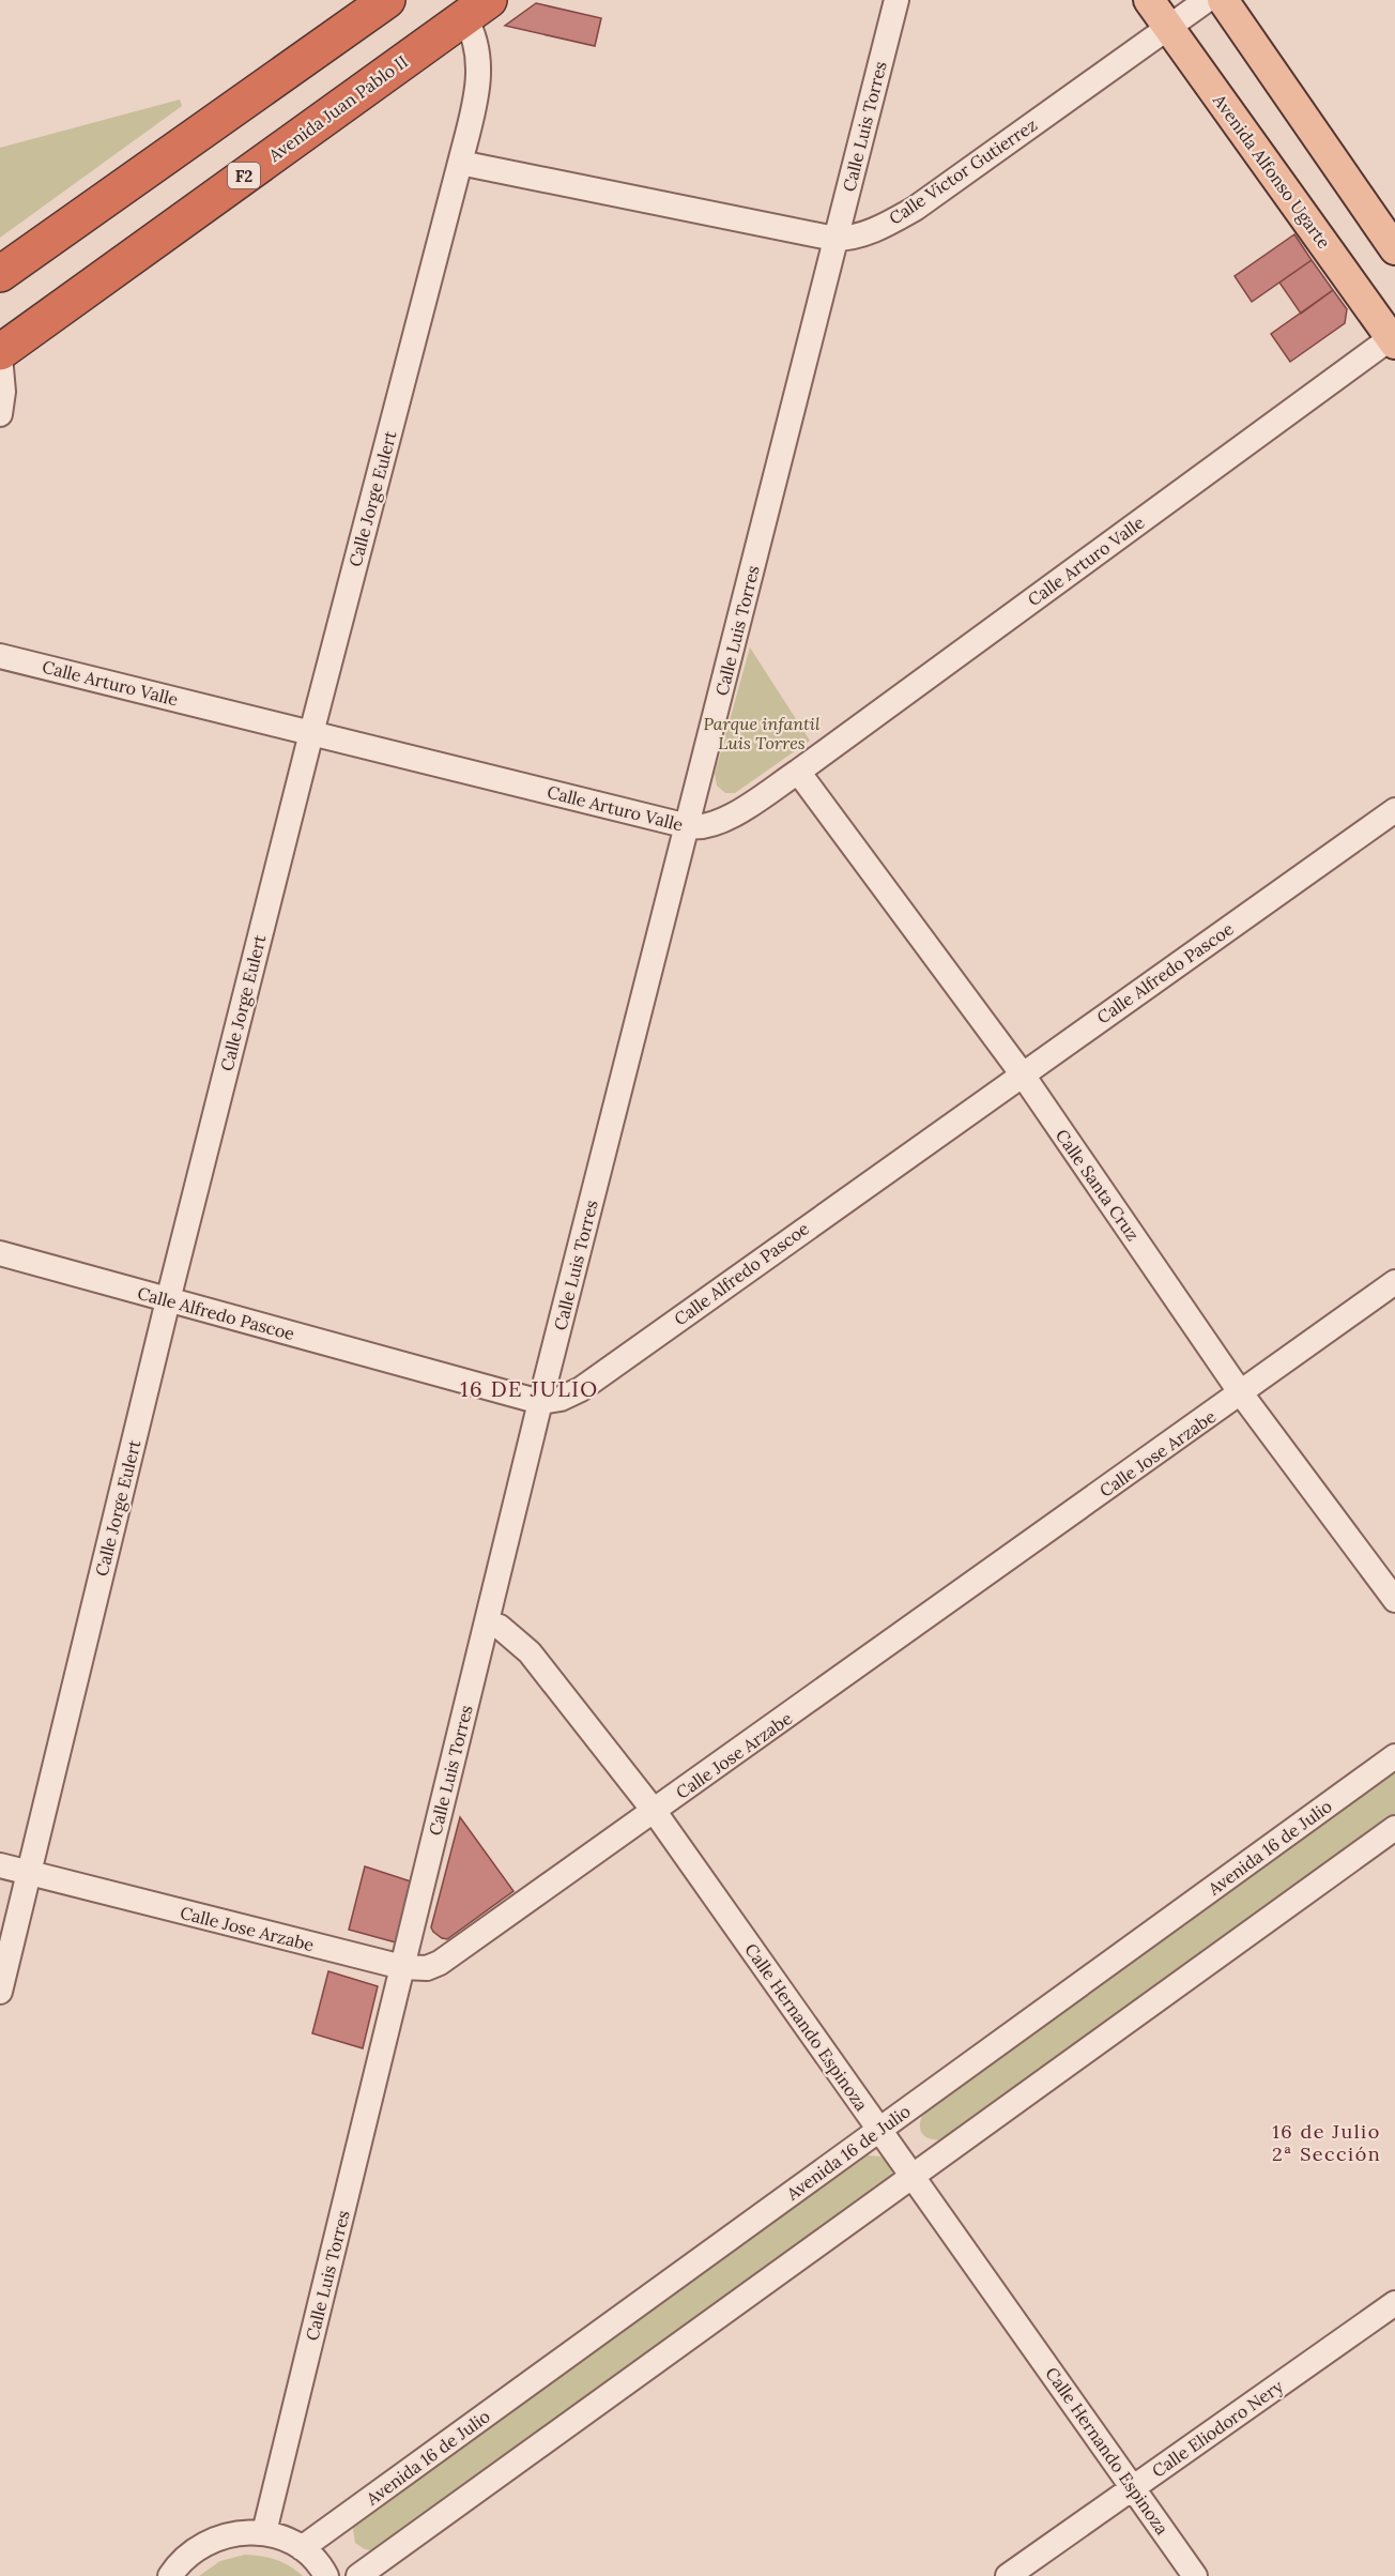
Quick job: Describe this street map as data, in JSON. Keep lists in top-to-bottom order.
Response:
{
  "streets": {
    "highway": ["Avenida Juan Pablo II", "F2"],
    "main road": ["Avenida Alfonso Ugarte"],
    "street": [
      "Calle Luis Torres",
      "Calle Victor Gutierrez",
      "Calle Jorge Eulert",
      "Calle Arturo Valle",
      "Calle Alfredo Pascoe",
      "Calle Santa Cruz",
      "Calle Jose Arzabe",
      "Avenida 16 de Julio",
      "Calle Hernando Espinoza",
      "Calle Eliodoro Nery"
    ]
  },
  "crossings": [
    ["Avenida Juan Pablo II", "Calle Jorge Eulert"],
    ["Calle Luis Torres", "Calle Victor Gutierrez"],
    ["Calle Luis Torres", "Calle Arturo Valle"],
    ["Calle Luis Torres", "Calle Alfredo Pascoe"],
    ["Calle Luis Torres", "Calle Jose Arzabe"],
    ["Calle Luis Torres", "Calle Hernando Espinoza"],
    ["Calle Victor Gutierrez", "Avenida Alfonso Ugarte"],
    ["Calle Victor Gutierrez", "Calle Jorge Eulert"],
    ["Avenida Alfonso Ugarte", "Calle Arturo Valle"],
    ["Calle Jorge Eulert", "Calle Arturo Valle"],
    ["Calle Jorge Eulert", "Calle Alfredo Pascoe"],
    ["Calle Jorge Eulert", "Calle Jose Arzabe"],
    ["Calle Arturo Valle", "Calle Santa Cruz"],
    ["Calle Alfredo Pascoe", "Calle Santa Cruz"],
    ["Calle Santa Cruz", "Calle Jose Arzabe"],
    ["Calle Jose Arzabe", "Calle Hernando Espinoza"],
    ["Avenida 16 de Julio", "Calle Hernando Espinoza"],
    ["Calle Hernando Espinoza", "Calle Eliodoro Nery"]
  ],
  "districts": ["16 DE JULIO", "16 de Julio 2ª Sección"],
  "parks": ["Parque infantil Luis Torres"]
}
